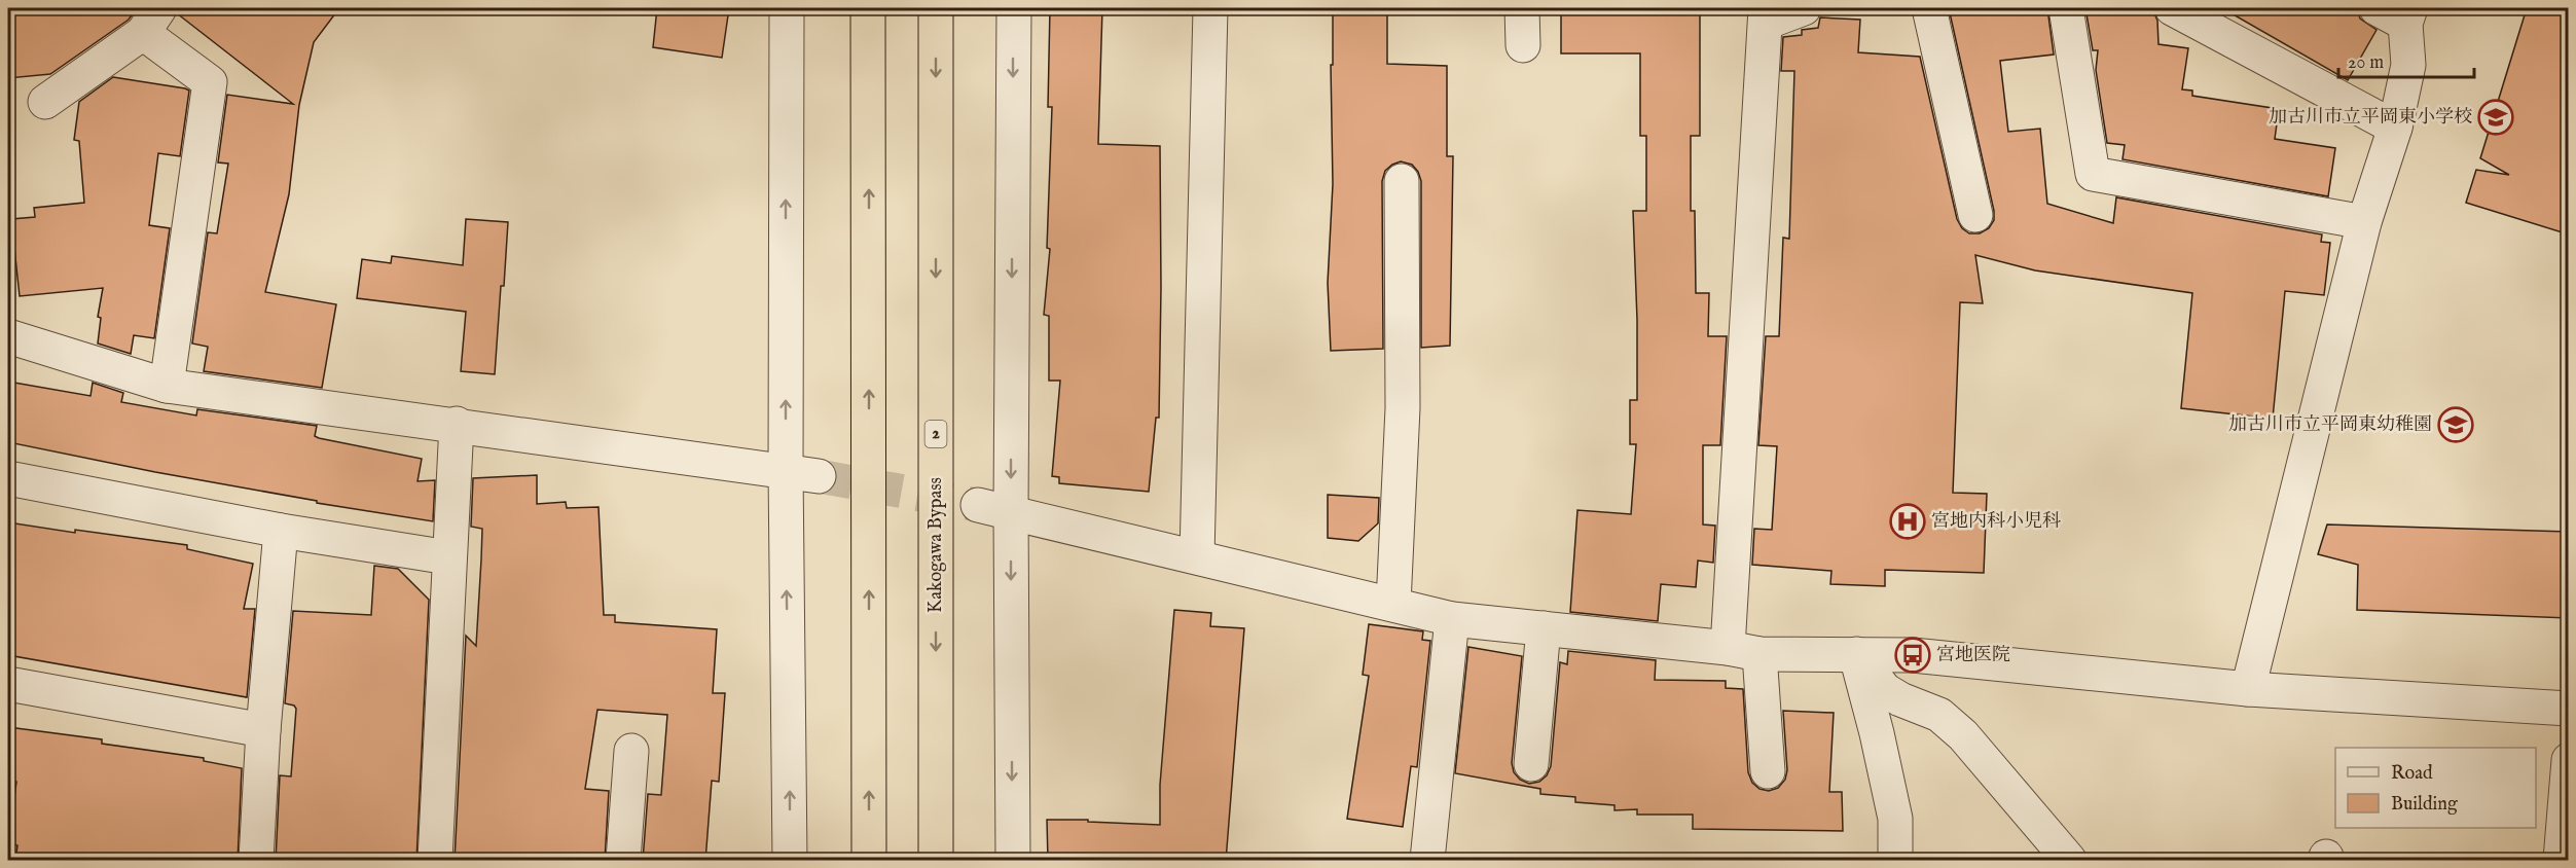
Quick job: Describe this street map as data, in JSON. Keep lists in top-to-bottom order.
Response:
{
  "streets": {
    "highway": ["2", "Kakogawa Bypass"]
  },
  "places": {
    "school or university": ["加古川市立平岡東小学校", "加古川市立平岡東幼稚園"],
    "hospital": ["宮地内科小児科"],
    "bus stop": ["宮地医院"]
  },
  "legend": ["Road", "Building"],
  "scale_bar": "20 m"
}
